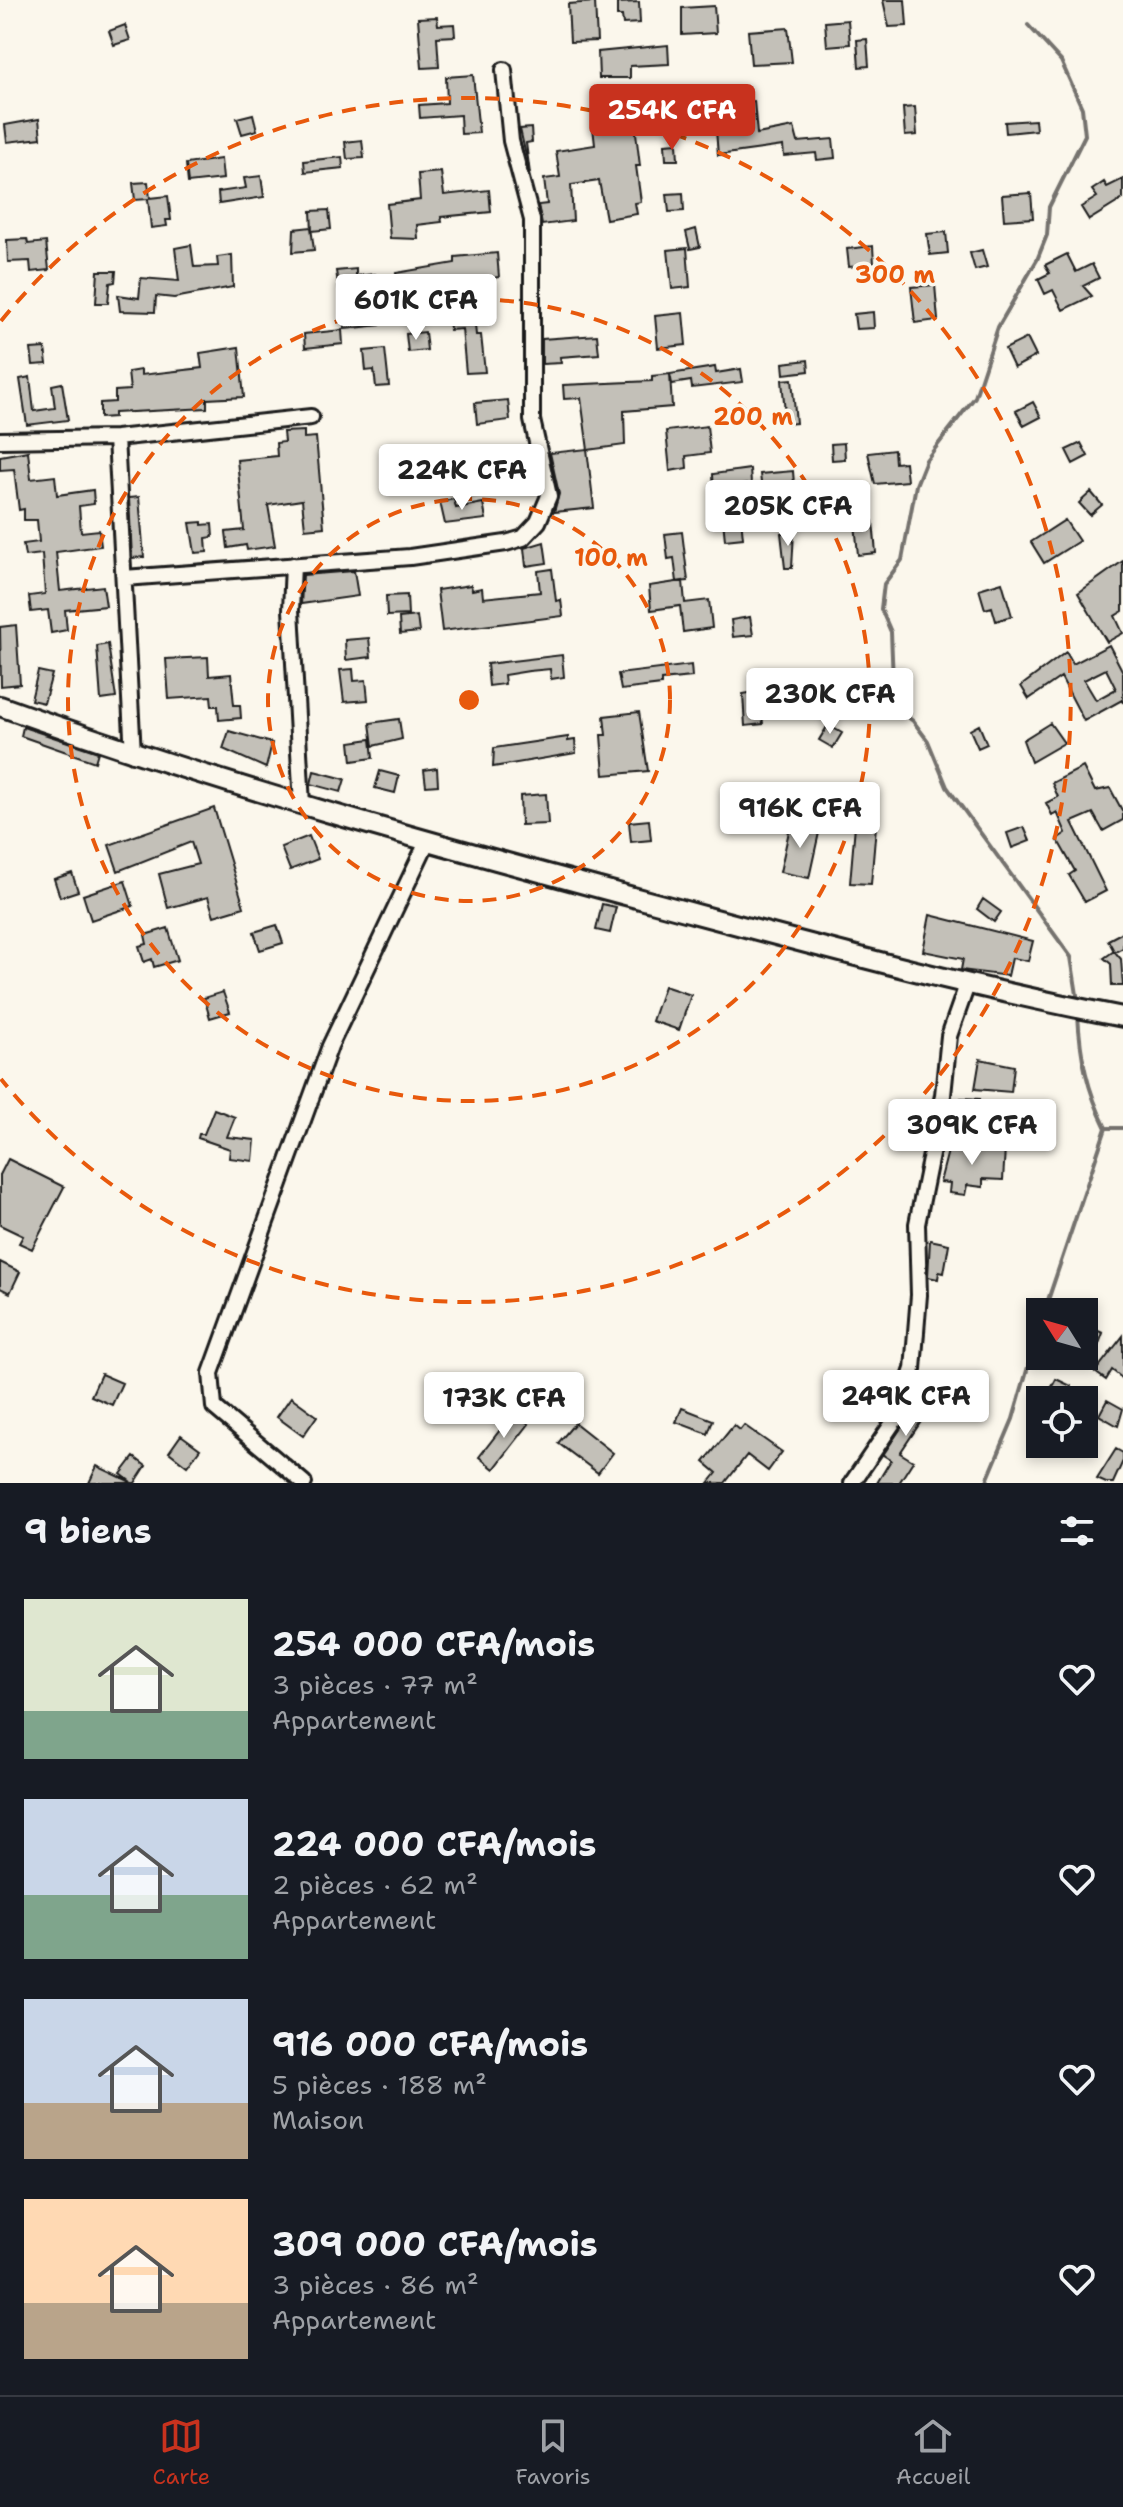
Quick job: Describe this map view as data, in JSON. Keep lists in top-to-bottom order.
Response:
{
  "north": "top left",
  "page": {
    "price": [
      "254K CFA",
      "601K CFA",
      "224K CFA",
      "205K CFA",
      "230K CFA",
      "916K CFA",
      "309K CFA",
      "249K CFA",
      "173K CFA"
    ],
    "heading": "9 biens",
    "list": [
      {
        "name": "254 000 CFA/mois",
        "note": "3 pièces · 77 m² · Appartement"
      },
      {
        "name": "224 000 CFA/mois",
        "note": "2 pièces · 62 m² · Appartement"
      },
      {
        "name": "916 000 CFA/mois",
        "note": "5 pièces · 188 m² · Maison"
      },
      {
        "name": "309 000 CFA/mois",
        "note": "3 pièces · 86 m² · Appartement"
      }
    ],
    "tabs": ["Carte", "Favoris", "Accueil"]
  },
  "rings": ["300 m", "200 m", "100 m"]
}
